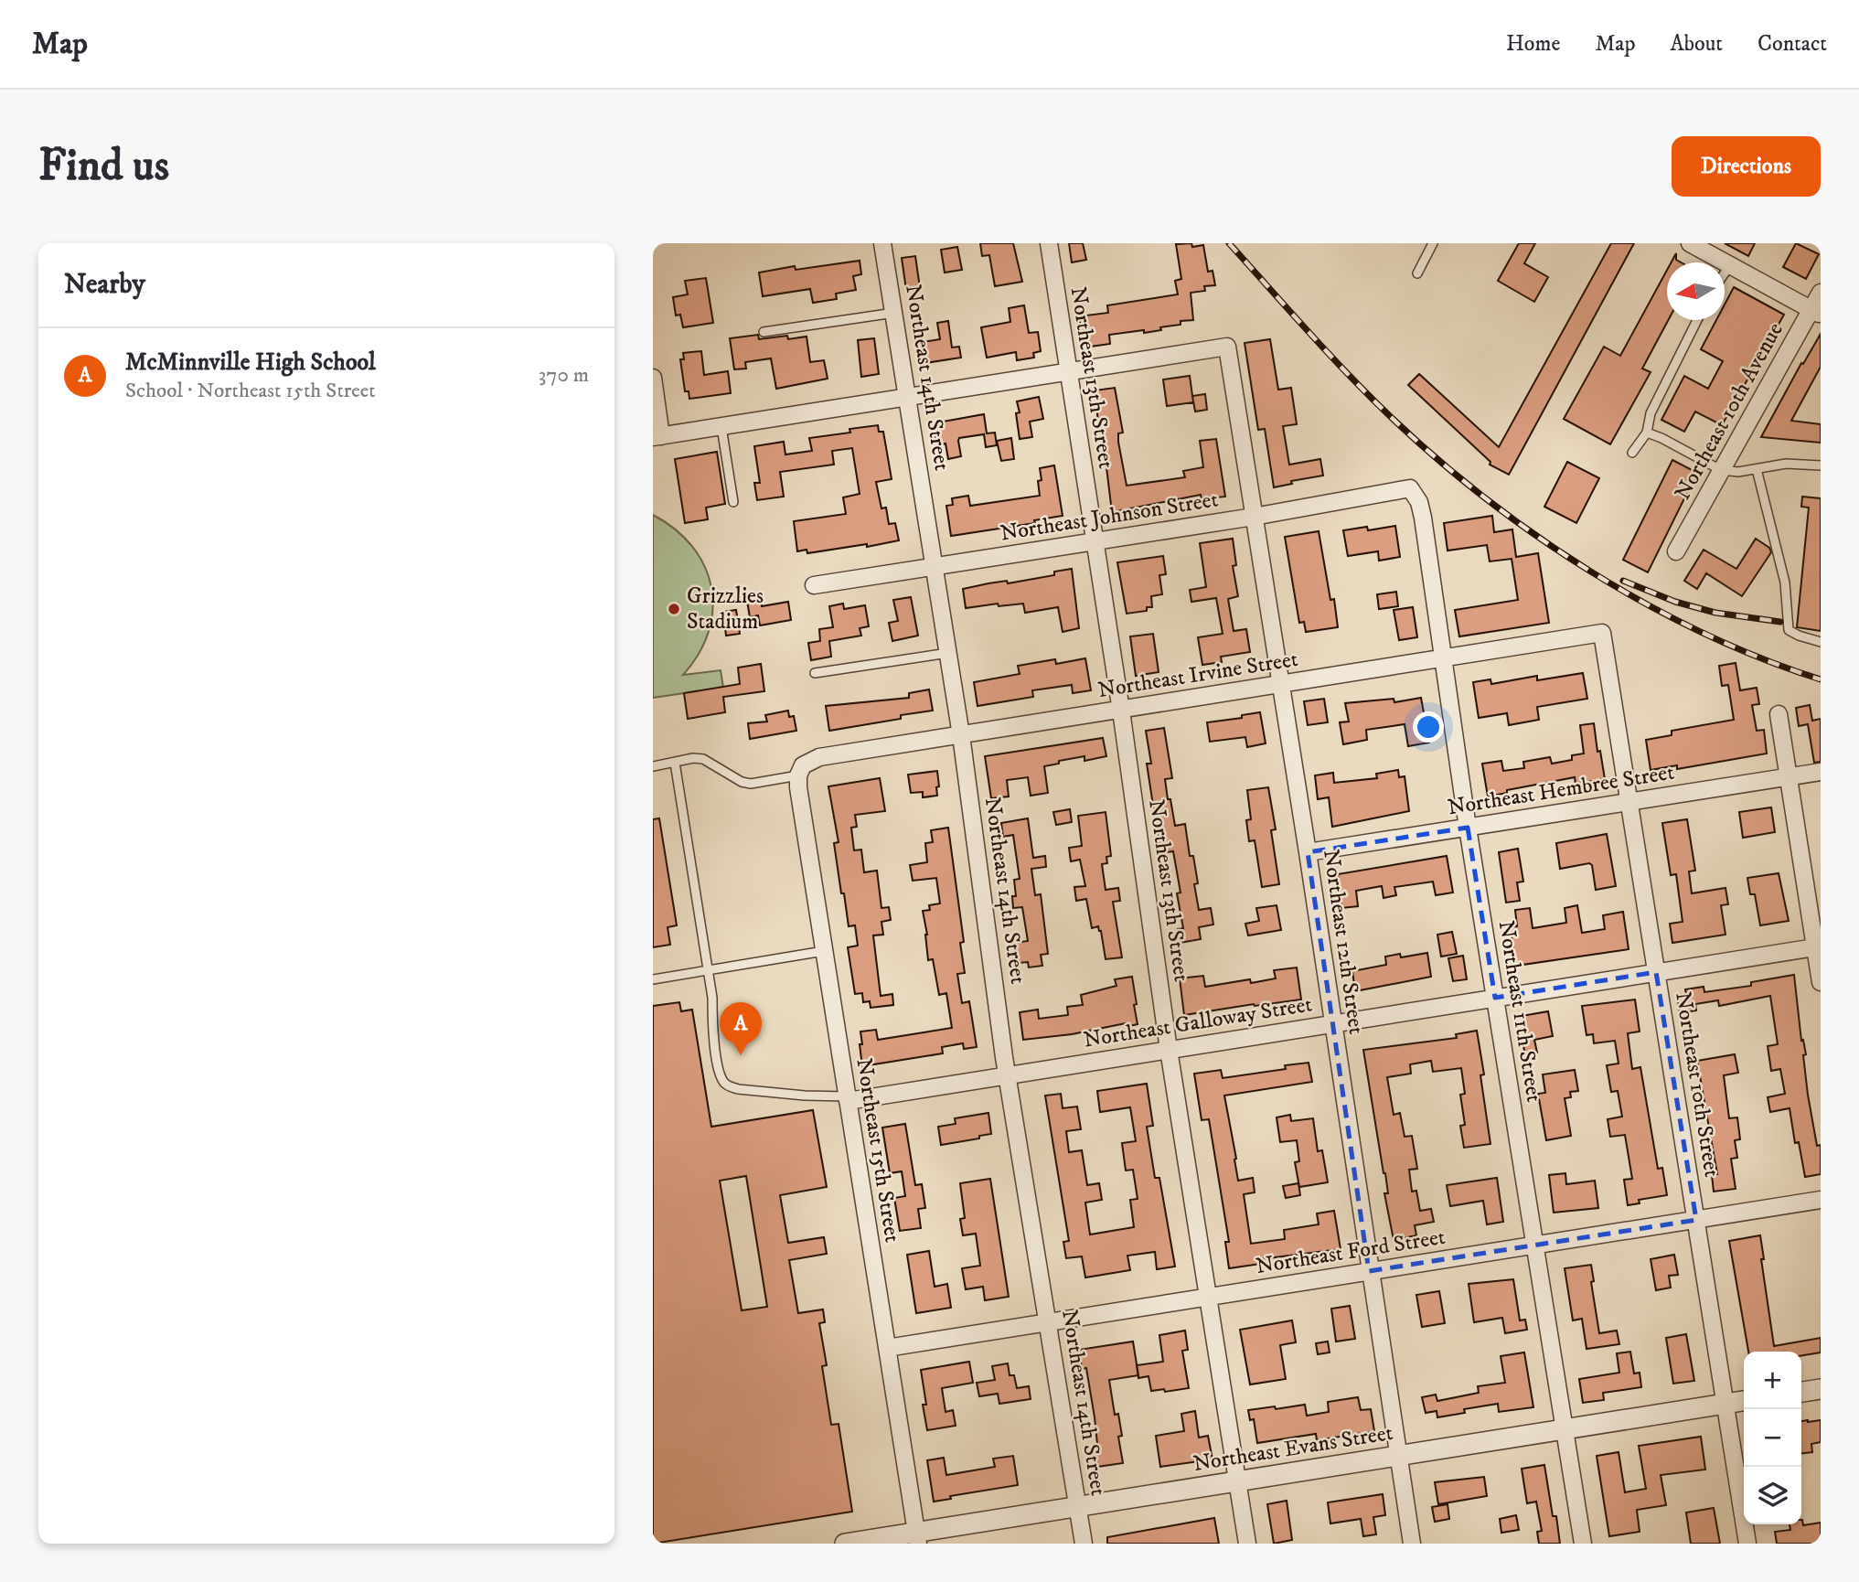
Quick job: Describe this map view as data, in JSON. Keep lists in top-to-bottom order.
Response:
{
  "streets": {
    "street": [
      "Northeast 14th Street",
      "Northeast 13th Street",
      "Northeast 10th Avenue",
      "Northeast Johnson Street",
      "Northeast Irvine Street",
      "Northeast Hembree Street",
      "Northeast 12th Street",
      "Northeast 11th Street",
      "Northeast Galloway Street",
      "Northeast 10th Street",
      "Northeast 15th Street",
      "Northeast Ford Street",
      "Northeast Evans Street"
    ]
  },
  "crossings": [
    ["Northeast 14th Street", "Northeast Johnson Street"],
    ["Northeast 14th Street", "Northeast Irvine Street"],
    ["Northeast 14th Street", "Northeast Galloway Street"],
    ["Northeast 14th Street", "Northeast Ford Street"],
    ["Northeast 14th Street", "Northeast Evans Street"],
    ["Northeast 13th Street", "Northeast Johnson Street"],
    ["Northeast 13th Street", "Northeast Irvine Street"],
    ["Northeast 13th Street", "Northeast 12th Street"],
    ["Northeast 13th Street", "Northeast Galloway Street"],
    ["Northeast 13th Street", "Northeast Ford Street"],
    ["Northeast 13th Street", "Northeast Evans Street"],
    ["Northeast Johnson Street", "Northeast 12th Street"],
    ["Northeast Johnson Street", "Northeast 11th Street"],
    ["Northeast Irvine Street", "Northeast 12th Street"],
    ["Northeast Irvine Street", "Northeast 11th Street"],
    ["Northeast Irvine Street", "Northeast 10th Street"],
    ["Northeast Irvine Street", "Northeast 15th Street"],
    ["Northeast Hembree Street", "Northeast 12th Street"],
    ["Northeast Hembree Street", "Northeast 11th Street"],
    ["Northeast Hembree Street", "Northeast 10th Street"],
    ["Northeast 12th Street", "Northeast Galloway Street"],
    ["Northeast 12th Street", "Northeast Ford Street"],
    ["Northeast 12th Street", "Northeast Evans Street"],
    ["Northeast 11th Street", "Northeast Galloway Street"],
    ["Northeast 11th Street", "Northeast Ford Street"],
    ["Northeast 11th Street", "Northeast Evans Street"],
    ["Northeast Galloway Street", "Northeast 10th Street"],
    ["Northeast Galloway Street", "Northeast 15th Street"],
    ["Northeast 10th Street", "Northeast Ford Street"],
    ["Northeast 10th Street", "Northeast Evans Street"],
    ["Northeast 15th Street", "Northeast Ford Street"],
    ["Northeast 15th Street", "Northeast Evans Street"]
  ],
  "places": ["Grizzlies Stadium"],
  "north": "left",
  "page": {
    "header": "Map",
    "nav": [
      "Home",
      "Map",
      "About",
      "Contact"
    ],
    "buttons": "Directions",
    "title": "Find us",
    "heading": "Nearby",
    "list": [
      {
        "mark": "A",
        "name": "McMinnville High School",
        "note": "School · Northeast 15th Street",
        "value": "370 m"
      }
    ],
    "pins": "A",
    "map_buttons": ["+", "−"]
  }
}
